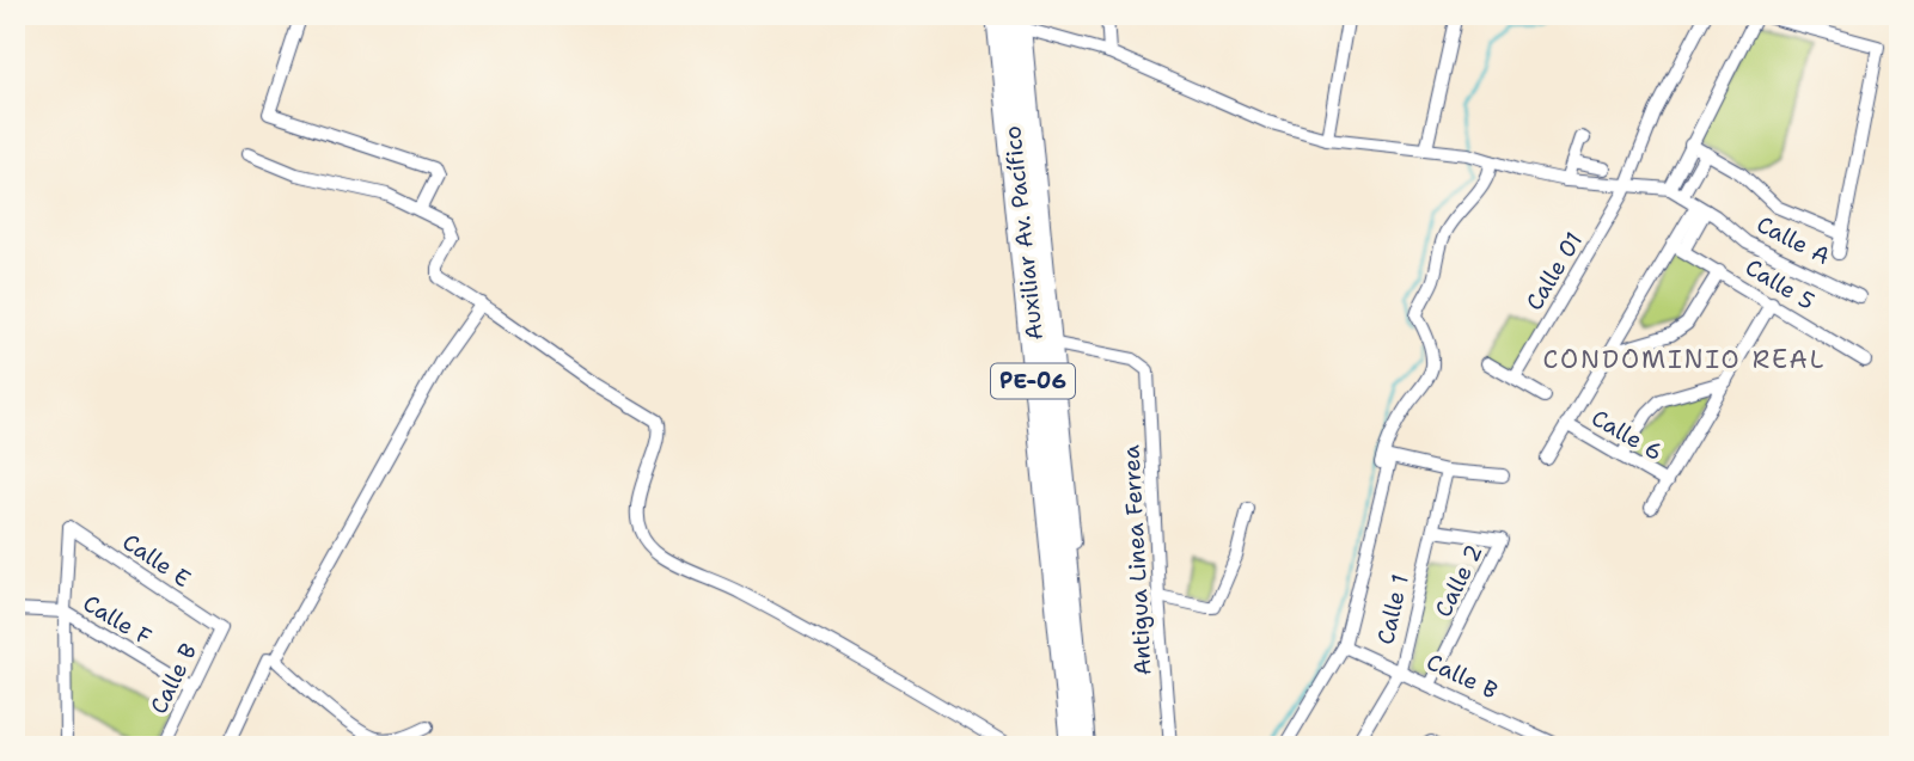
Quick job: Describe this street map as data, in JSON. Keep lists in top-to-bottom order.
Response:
{
  "streets": {
    "main road": ["PE-06"],
    "street": [
      "Auxiliar Av. Pacífico",
      "Calle A",
      "Calle 01",
      "Calle 5",
      "Calle 6",
      "Calle E",
      "Antigua Linea Ferrea",
      "Calle 2",
      "Calle 1",
      "Calle F",
      "Calle B"
    ]
  },
  "crossings": [
    ["Auxiliar Av. Pacífico", "PE-06"],
    ["Auxiliar Av. Pacífico", "Antigua Linea Ferrea"],
    ["PE-06", "Antigua Linea Ferrea"],
    ["Calle E", "Calle F"],
    ["Calle E", "Calle B"],
    ["Calle 2", "Calle 1"],
    ["Calle 2", "Calle B"],
    ["Calle 1", "Calle B"],
    ["Calle F", "Calle B"]
  ],
  "districts": ["CONDOMINIO REAL"]
}
